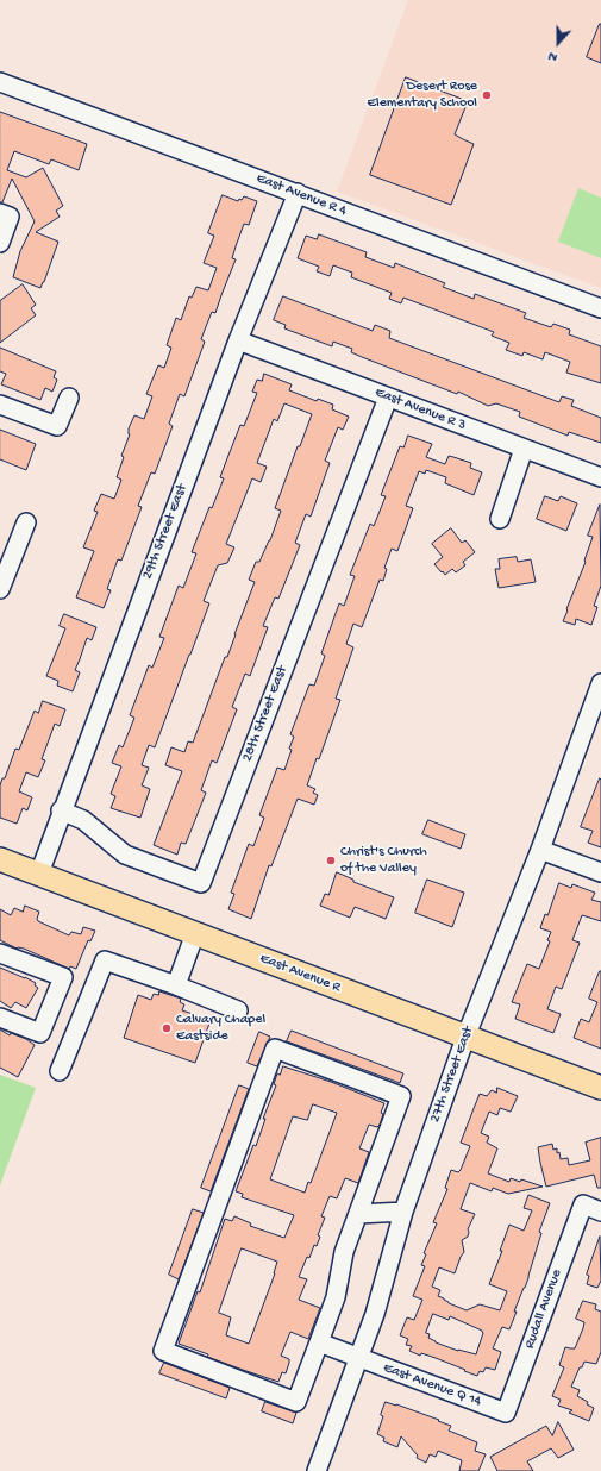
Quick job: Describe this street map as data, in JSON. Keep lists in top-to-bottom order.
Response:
{
  "streets": {
    "main road": ["East Avenue R"],
    "street": [
      "East Avenue R 4",
      "East Avenue R 3",
      "29th Street East",
      "28th Street East",
      "27th Street East",
      "Rudall Avenue",
      "East Avenue Q 14"
    ]
  },
  "crossings": [
    ["East Avenue R 4", "29th Street East"],
    ["East Avenue R 3", "29th Street East"],
    ["East Avenue R 3", "28th Street East"],
    ["29th Street East", "28th Street East"],
    ["29th Street East", "East Avenue R"],
    ["East Avenue R", "27th Street East"],
    ["27th Street East", "East Avenue Q 14"],
    ["Rudall Avenue", "East Avenue Q 14"]
  ],
  "places": ["Desert Rose Elementary School", "Christ's Church of the Valley", "Calvary Chapel Eastside"],
  "north": "bottom"
}
